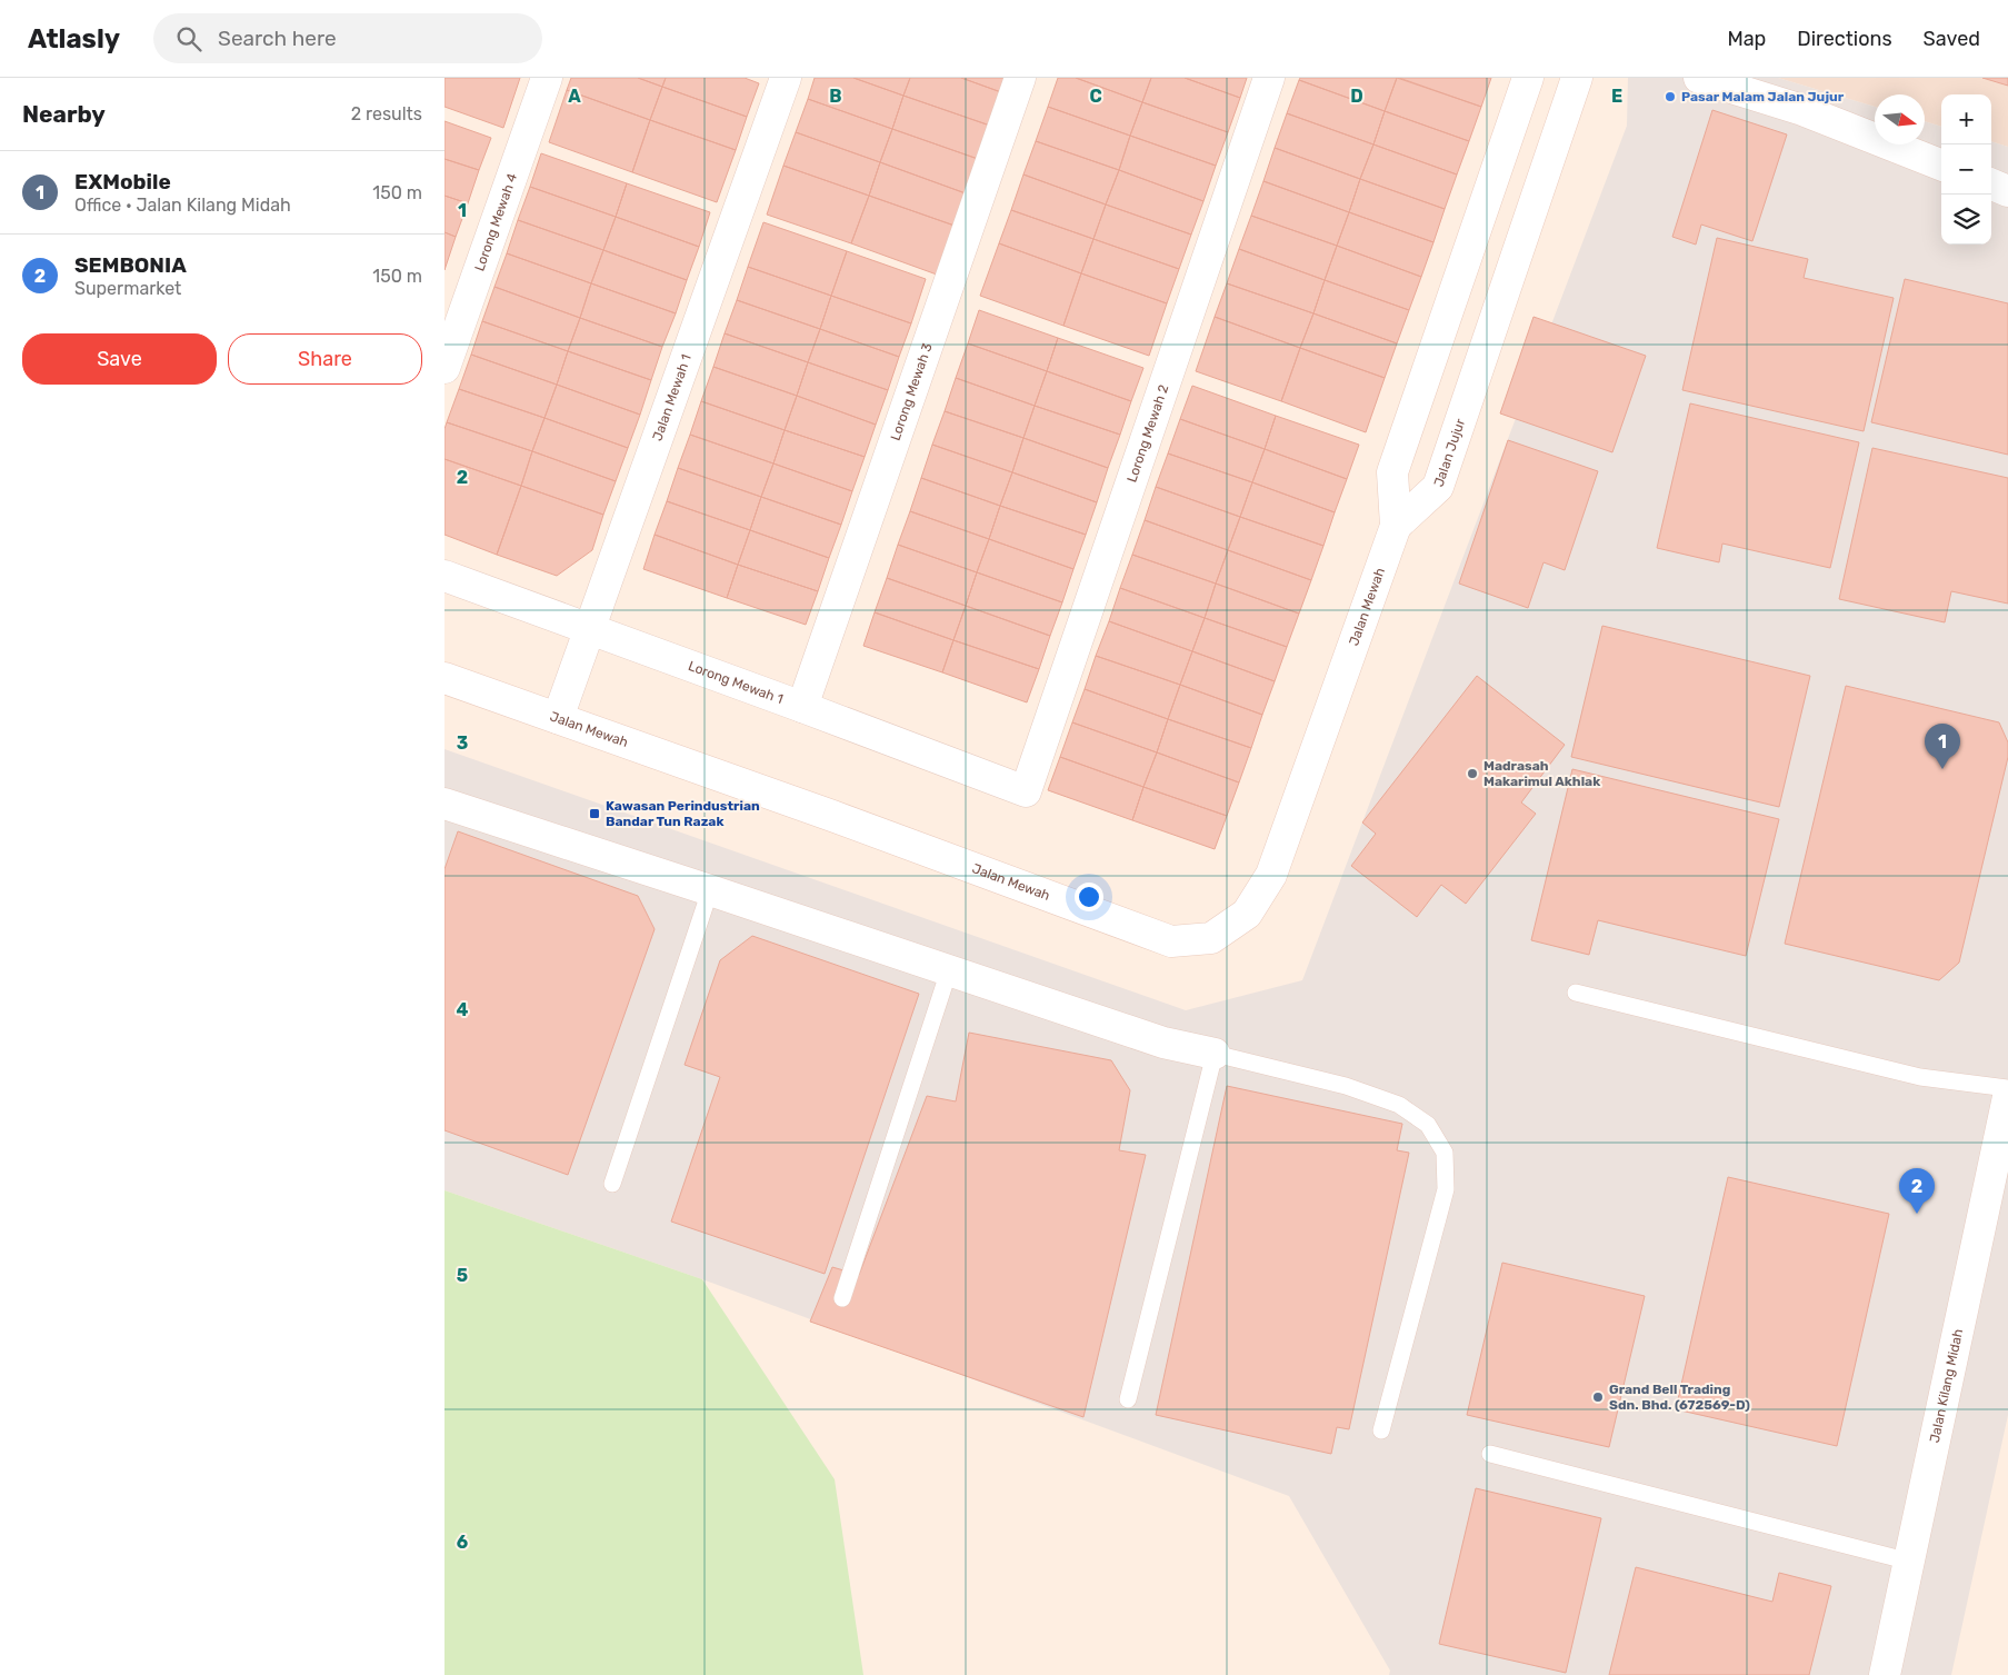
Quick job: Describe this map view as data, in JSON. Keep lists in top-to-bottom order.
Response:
{
  "streets": {
    "street": [
      "Lorong Mewah 4",
      "Lorong Mewah 3",
      "Jalan Mewah 1",
      "Lorong Mewah 2",
      "Jalan Jujur",
      "Jalan Mewah",
      "Lorong Mewah 1",
      "Jalan Kilang Midah"
    ]
  },
  "crossings": [
    ["Lorong Mewah 3", "Lorong Mewah 1"],
    ["Jalan Mewah 1", "Jalan Mewah"],
    ["Jalan Mewah 1", "Lorong Mewah 1"],
    ["Lorong Mewah 2", "Lorong Mewah 1"],
    ["Jalan Jujur", "Jalan Mewah"]
  ],
  "places": {
    "other": ["Pasar Malam Jalan Jujur", "Madrasah Makarimul Akhlak", "Grand Bell Trading Sdn. Bhd. (672569-D)"],
    "transit": ["Kawasan Perindustrian Bandar Tun Razak"]
  },
  "north": "right",
  "page": {
    "header": "Atlasly",
    "search": "Search here",
    "nav": ["Map", "Directions", "Saved"],
    "heading": ["Nearby", "2 results"],
    "map_buttons": ["+", "−"],
    "list": [
      {
        "mark": "1",
        "name": "EXMobile",
        "note": "Office · Jalan Kilang Midah",
        "value": "150 m"
      },
      {
        "mark": "2",
        "name": "SEMBONIA",
        "note": "Supermarket",
        "value": "150 m"
      }
    ],
    "buttons": ["Save", "Share"],
    "pins": ["1", "2"]
  },
  "grid": {
    "columns": [
      "A",
      "B",
      "C",
      "D",
      "E"
    ],
    "rows": [
      "1",
      "2",
      "3",
      "4",
      "5",
      "6"
    ]
  }
}
